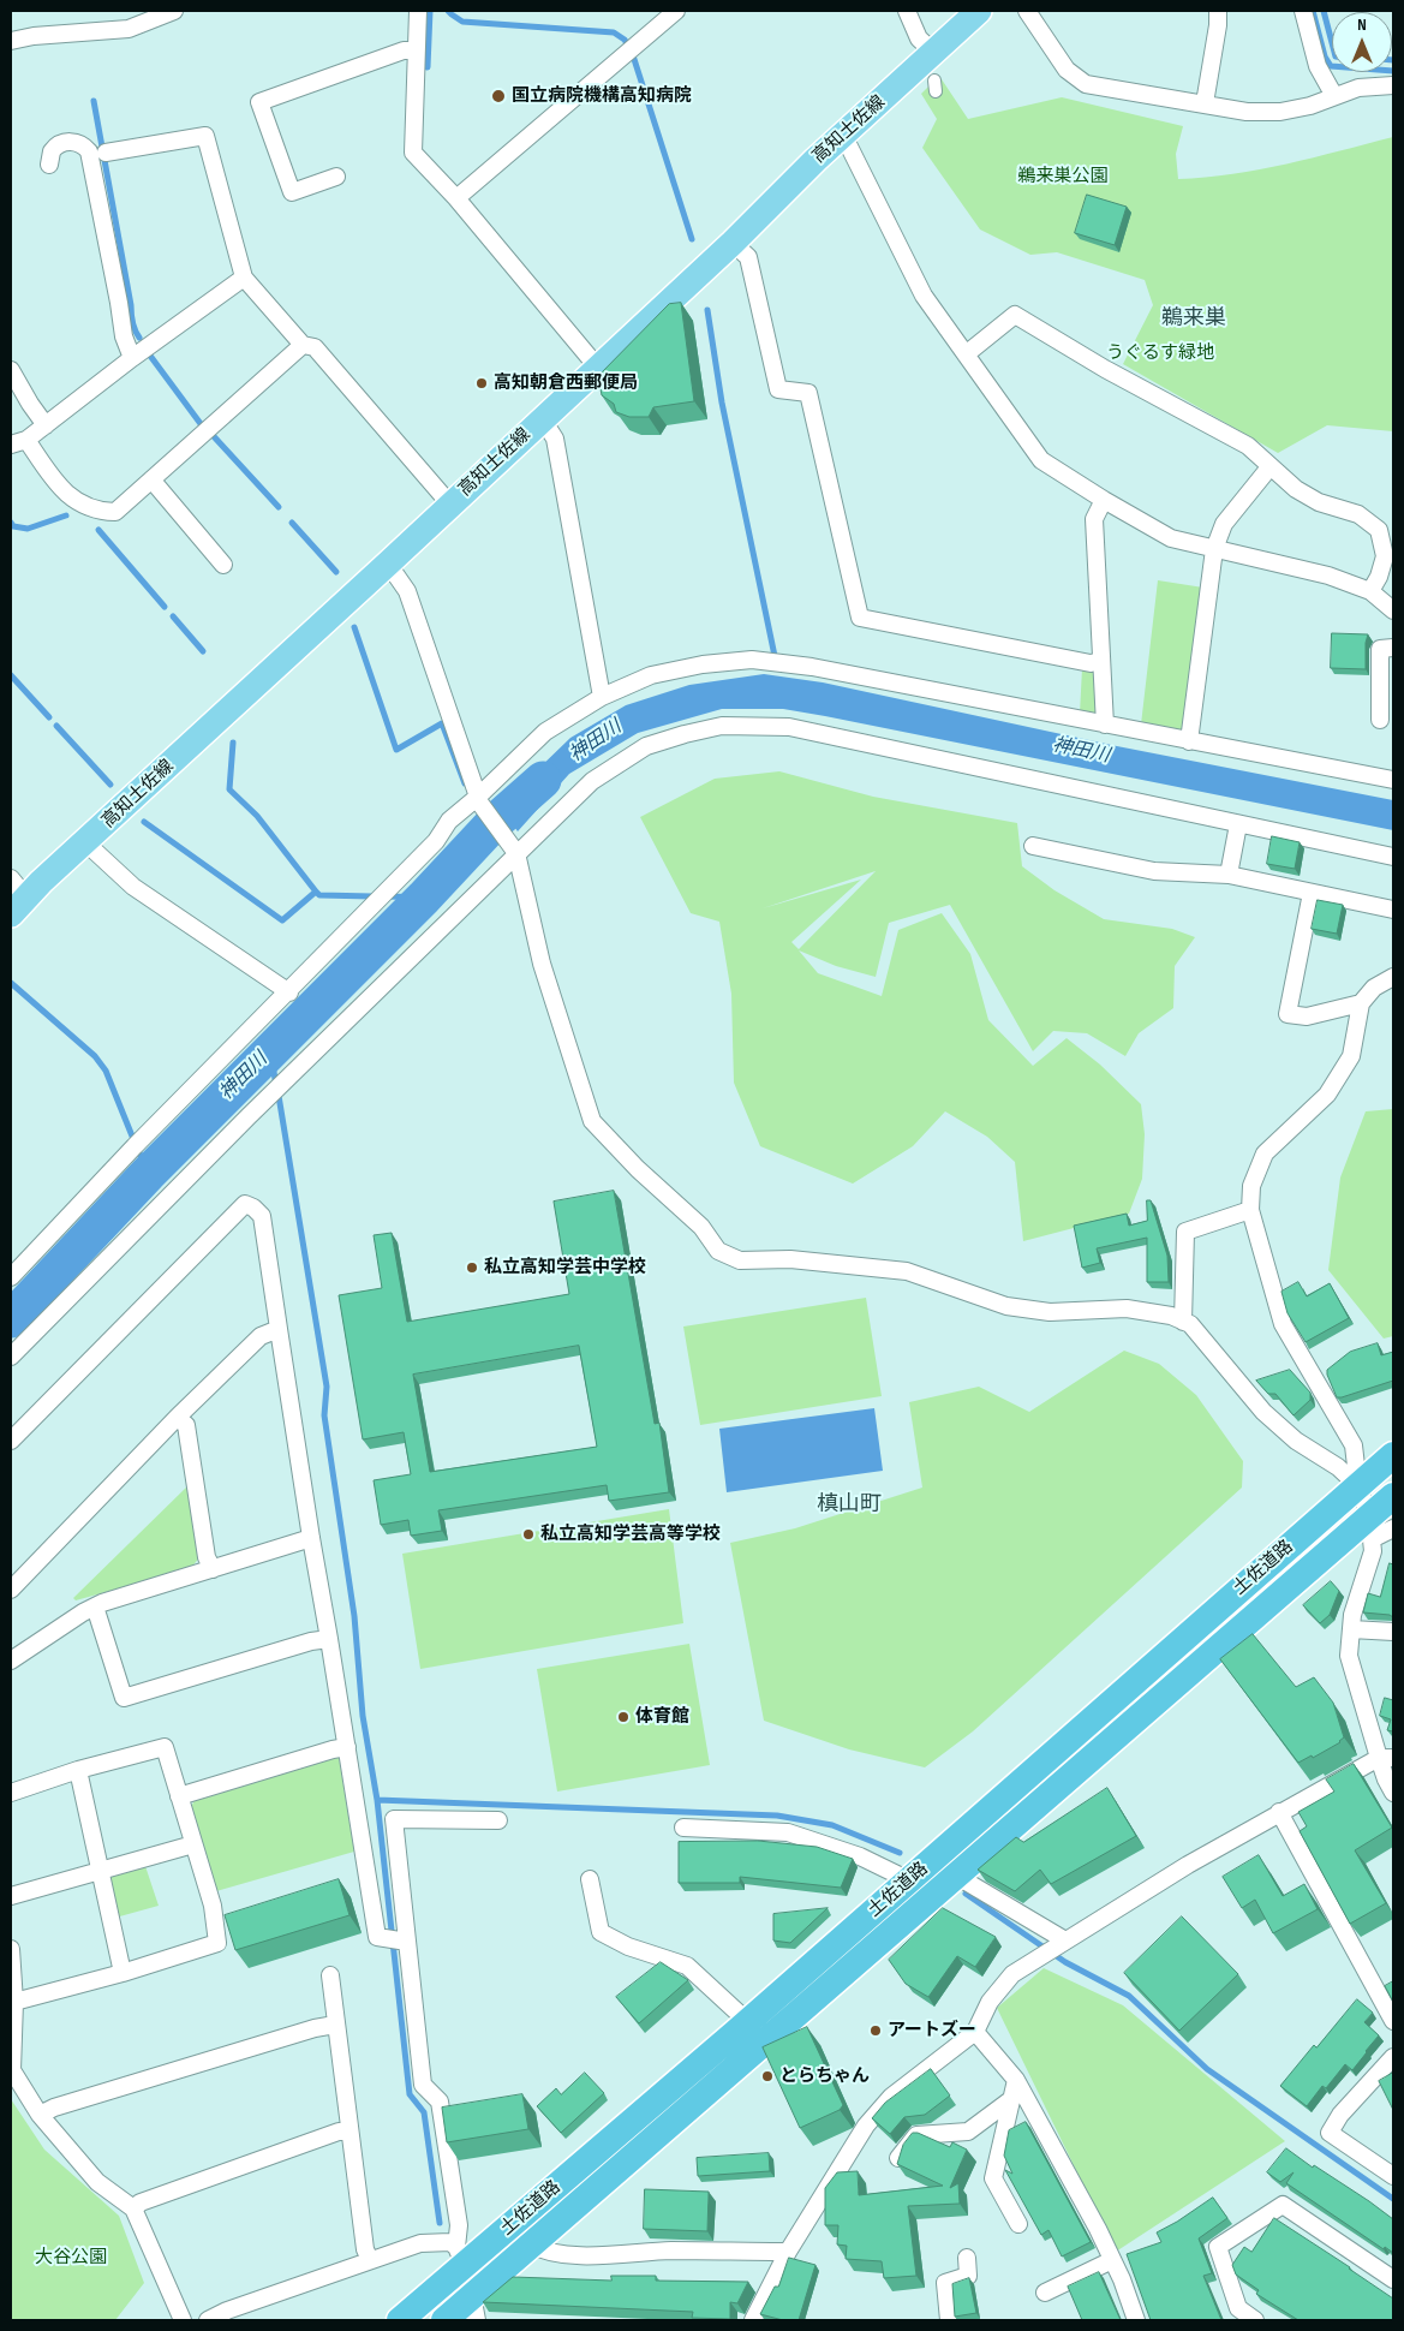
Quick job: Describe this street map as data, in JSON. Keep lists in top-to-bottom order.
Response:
{
  "streets": {
    "highway": ["土佐道路"],
    "main road": ["高知土佐線"]
  },
  "districts": ["鵜来巣", "槙山町"],
  "water": ["神田川"],
  "parks": ["鵜来巣公園", "うぐるす緑地", "大谷公園"],
  "places": [
    "国立病院機構高知病院",
    "高知朝倉西郵便局",
    "私立高知学芸中学校",
    "私立高知学芸高等学校",
    "体育館",
    "アートズー",
    "とらちゃん"
  ],
  "north": "top"
}
